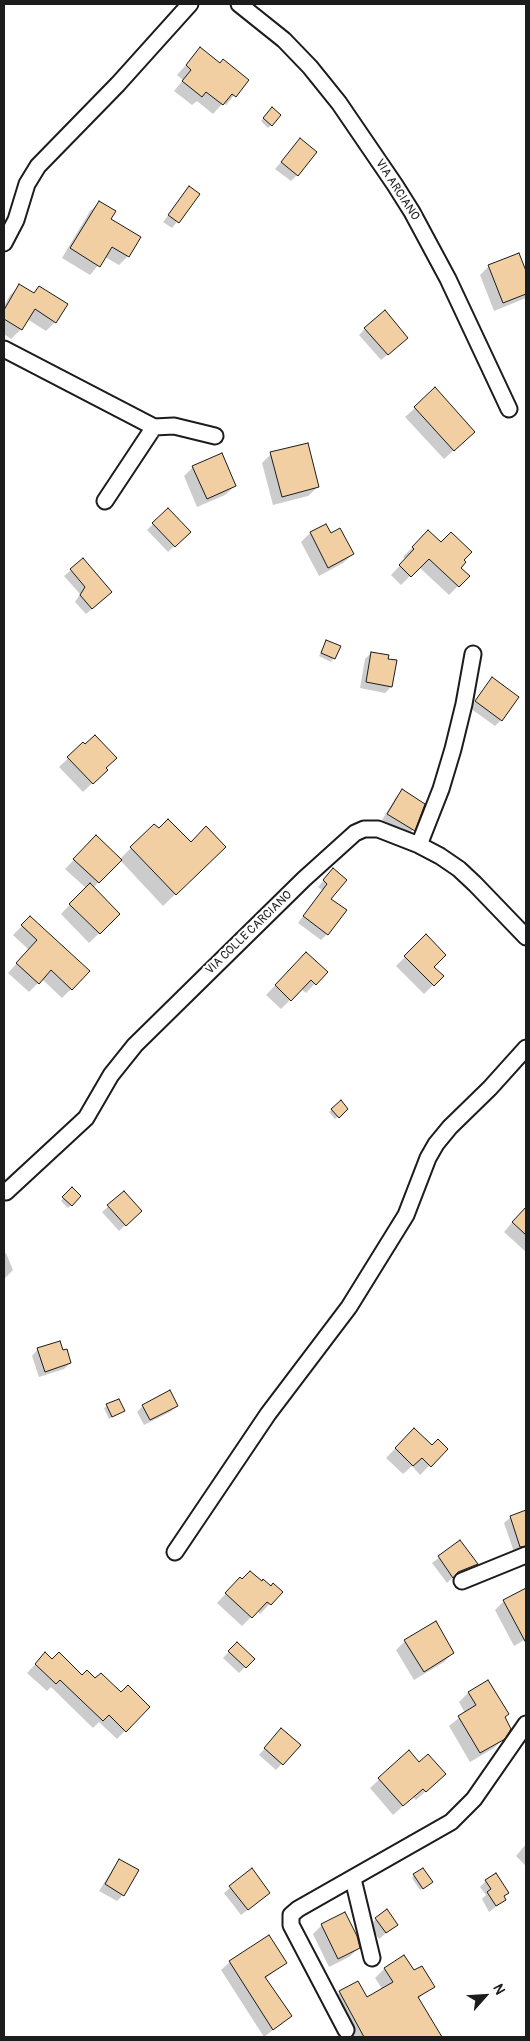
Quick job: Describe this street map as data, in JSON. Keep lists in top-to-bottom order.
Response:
{
  "streets": {
    "street": ["VIA ARCIANO", "VIA COLLE CARCIANO"]
  },
  "north": "top right"
}
